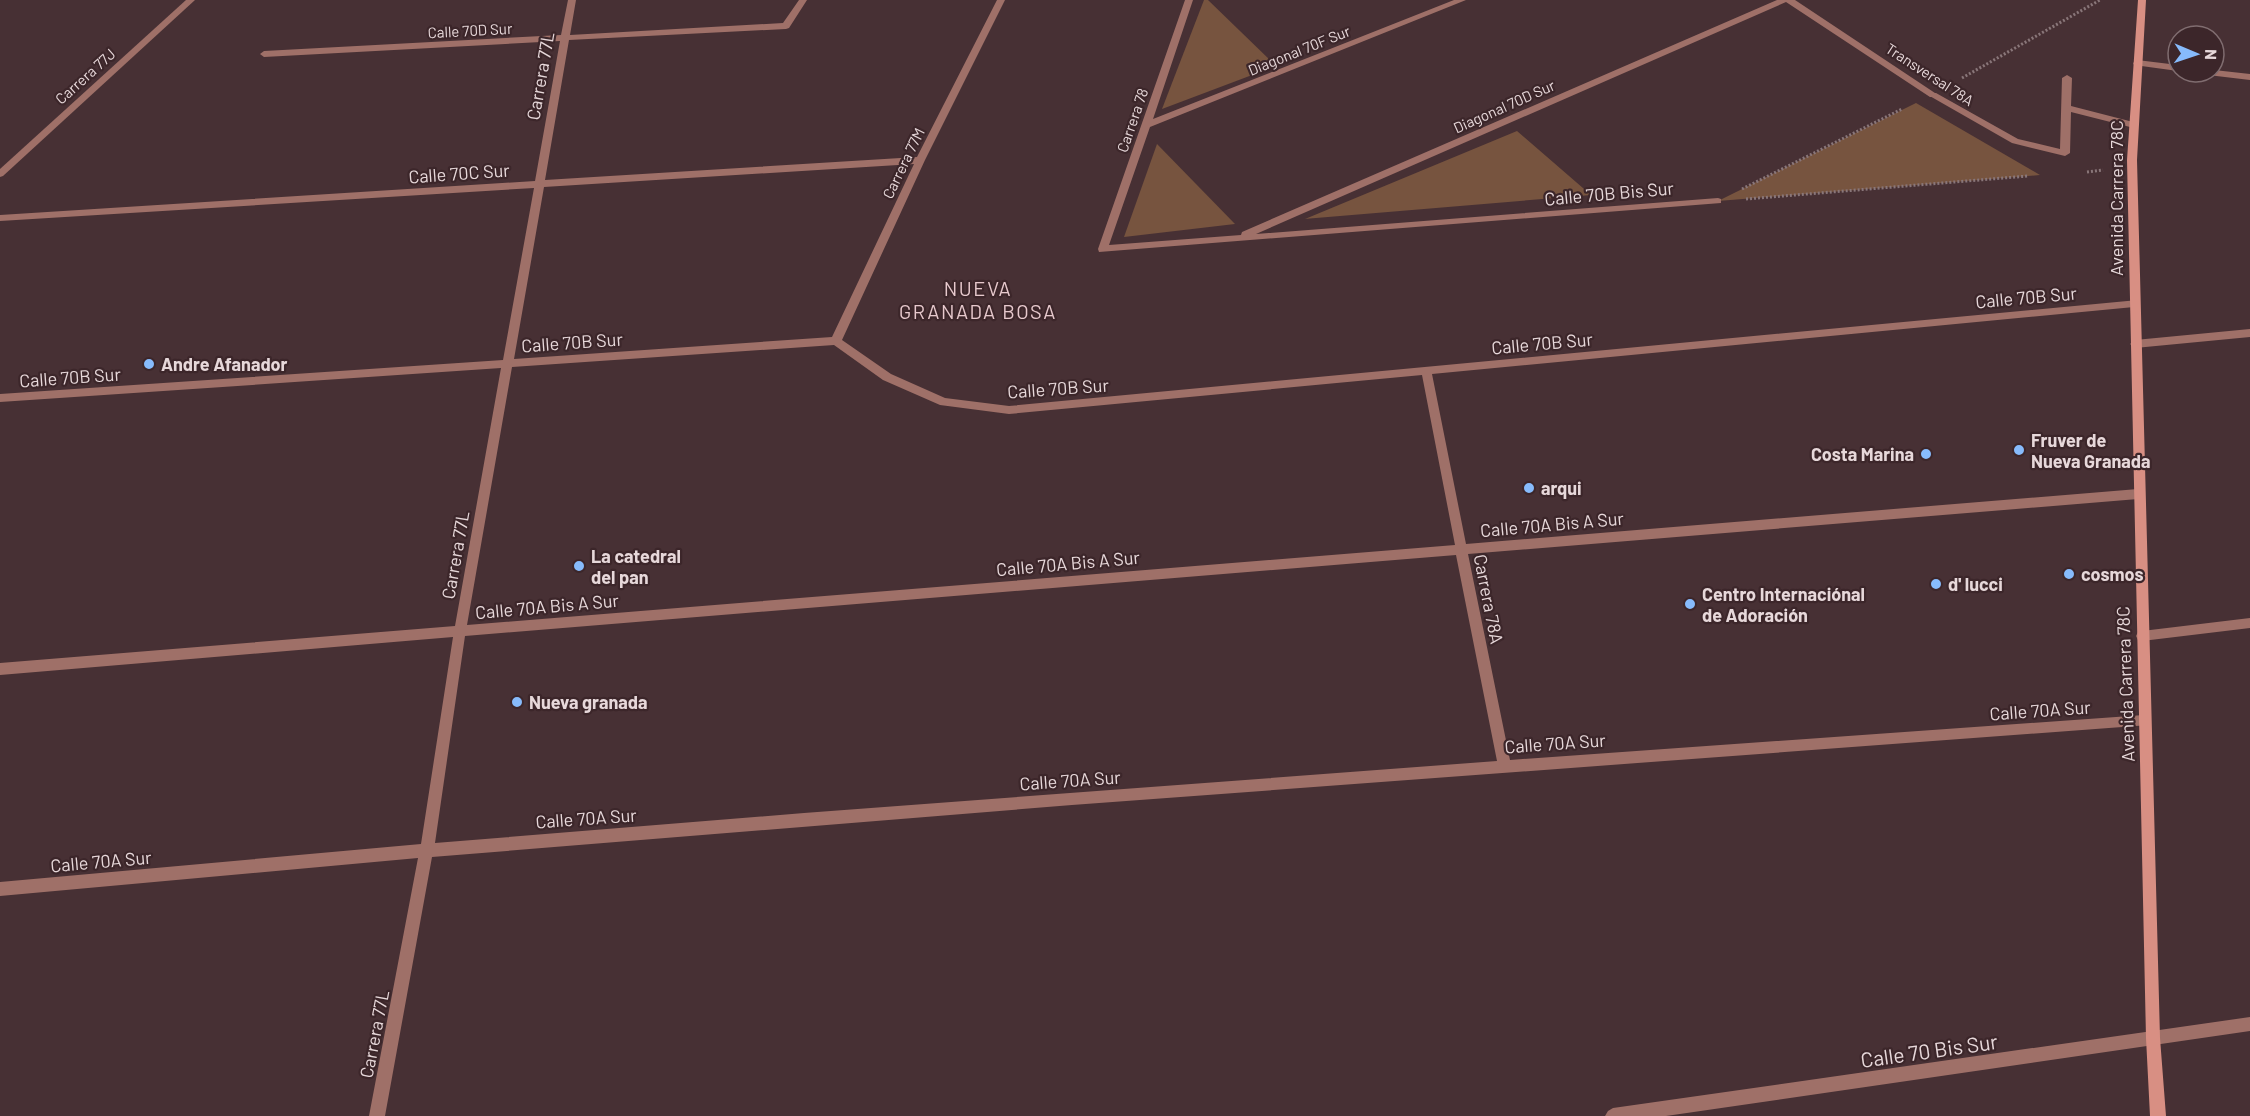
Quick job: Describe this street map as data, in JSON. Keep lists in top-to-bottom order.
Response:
{
  "streets": {
    "main road": ["Avenida Carrera 78C"],
    "street": [
      "Calle 70D Sur",
      "Diagonal 70F Sur",
      "Transversal 78A",
      "Carrera 77J",
      "Carrera 77L",
      "Diagonal 70D Sur",
      "Carrera 78",
      "Carrera 77M",
      "Calle 70C Sur",
      "Calle 70B Bis Sur",
      "Calle 70B Sur",
      "Calle 70A Bis A Sur",
      "Carrera 78A",
      "Calle 70A Sur",
      "Calle 70 Bis Sur"
    ]
  },
  "crossings": [
    ["Calle 70D Sur", "Carrera 77L"],
    ["Diagonal 70F Sur", "Carrera 78"],
    ["Carrera 77L", "Calle 70C Sur"],
    ["Carrera 77L", "Calle 70B Sur"],
    ["Carrera 77L", "Calle 70A Bis A Sur"],
    ["Carrera 77L", "Calle 70A Sur"],
    ["Diagonal 70D Sur", "Calle 70B Bis Sur"],
    ["Carrera 78", "Calle 70B Bis Sur"],
    ["Carrera 77M", "Calle 70C Sur"],
    ["Carrera 77M", "Calle 70B Sur"],
    ["Avenida Carrera 78C", "Calle 70B Sur"],
    ["Avenida Carrera 78C", "Calle 70A Bis A Sur"],
    ["Avenida Carrera 78C", "Calle 70A Sur"],
    ["Avenida Carrera 78C", "Calle 70 Bis Sur"],
    ["Calle 70B Sur", "Carrera 78A"],
    ["Calle 70A Bis A Sur", "Carrera 78A"],
    ["Carrera 78A", "Calle 70A Sur"]
  ],
  "districts": ["NUEVA GRANADA BOSA"],
  "places": [
    "Andre Afanador",
    "Fruver de Nueva Granada",
    "Costa Marina",
    "arqui",
    "La catedral del pan",
    "cosmos",
    "d' lucci",
    "Centro Internaciónal de Adoración",
    "Nueva granada"
  ],
  "north": "right"
}
